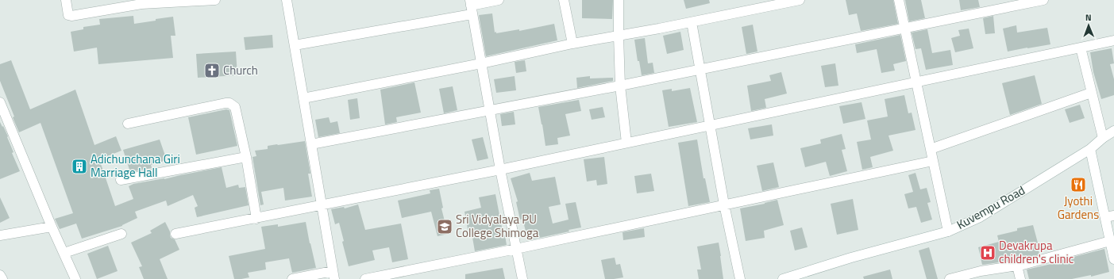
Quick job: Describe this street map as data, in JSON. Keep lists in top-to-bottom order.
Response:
{
  "streets": {
    "street": ["Kuvempu Road"]
  },
  "places": {
    "church": ["Church"],
    "building": ["Adichunchana Giri Marriage Hall"],
    "restaurant": ["Jyothi Gardens"],
    "school or university": ["Sri Vidyalaya PU College Shimoga"],
    "hospital": ["Devakrupa children's clinic"]
  },
  "north": "top"
}
